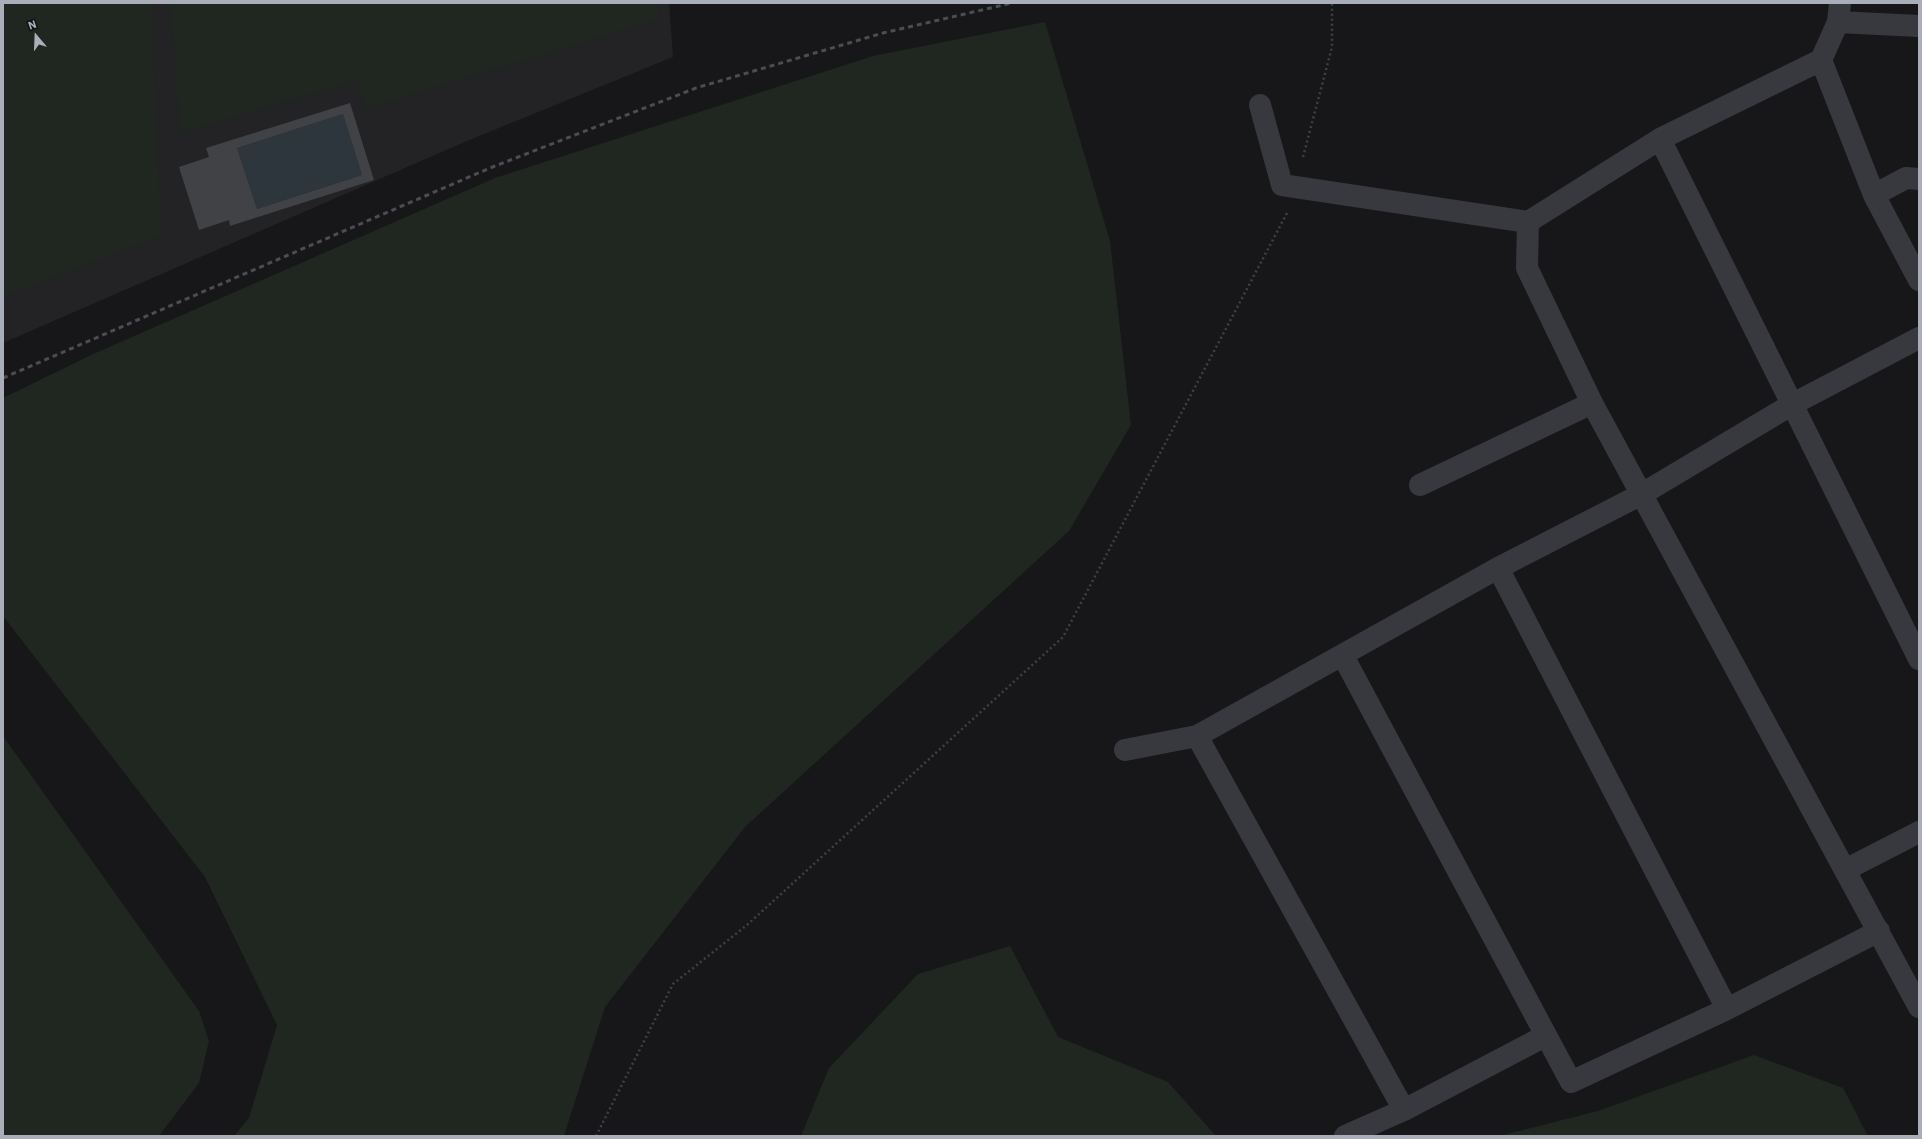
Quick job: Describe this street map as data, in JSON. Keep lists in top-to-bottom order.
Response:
{
  "north": "top"
}
